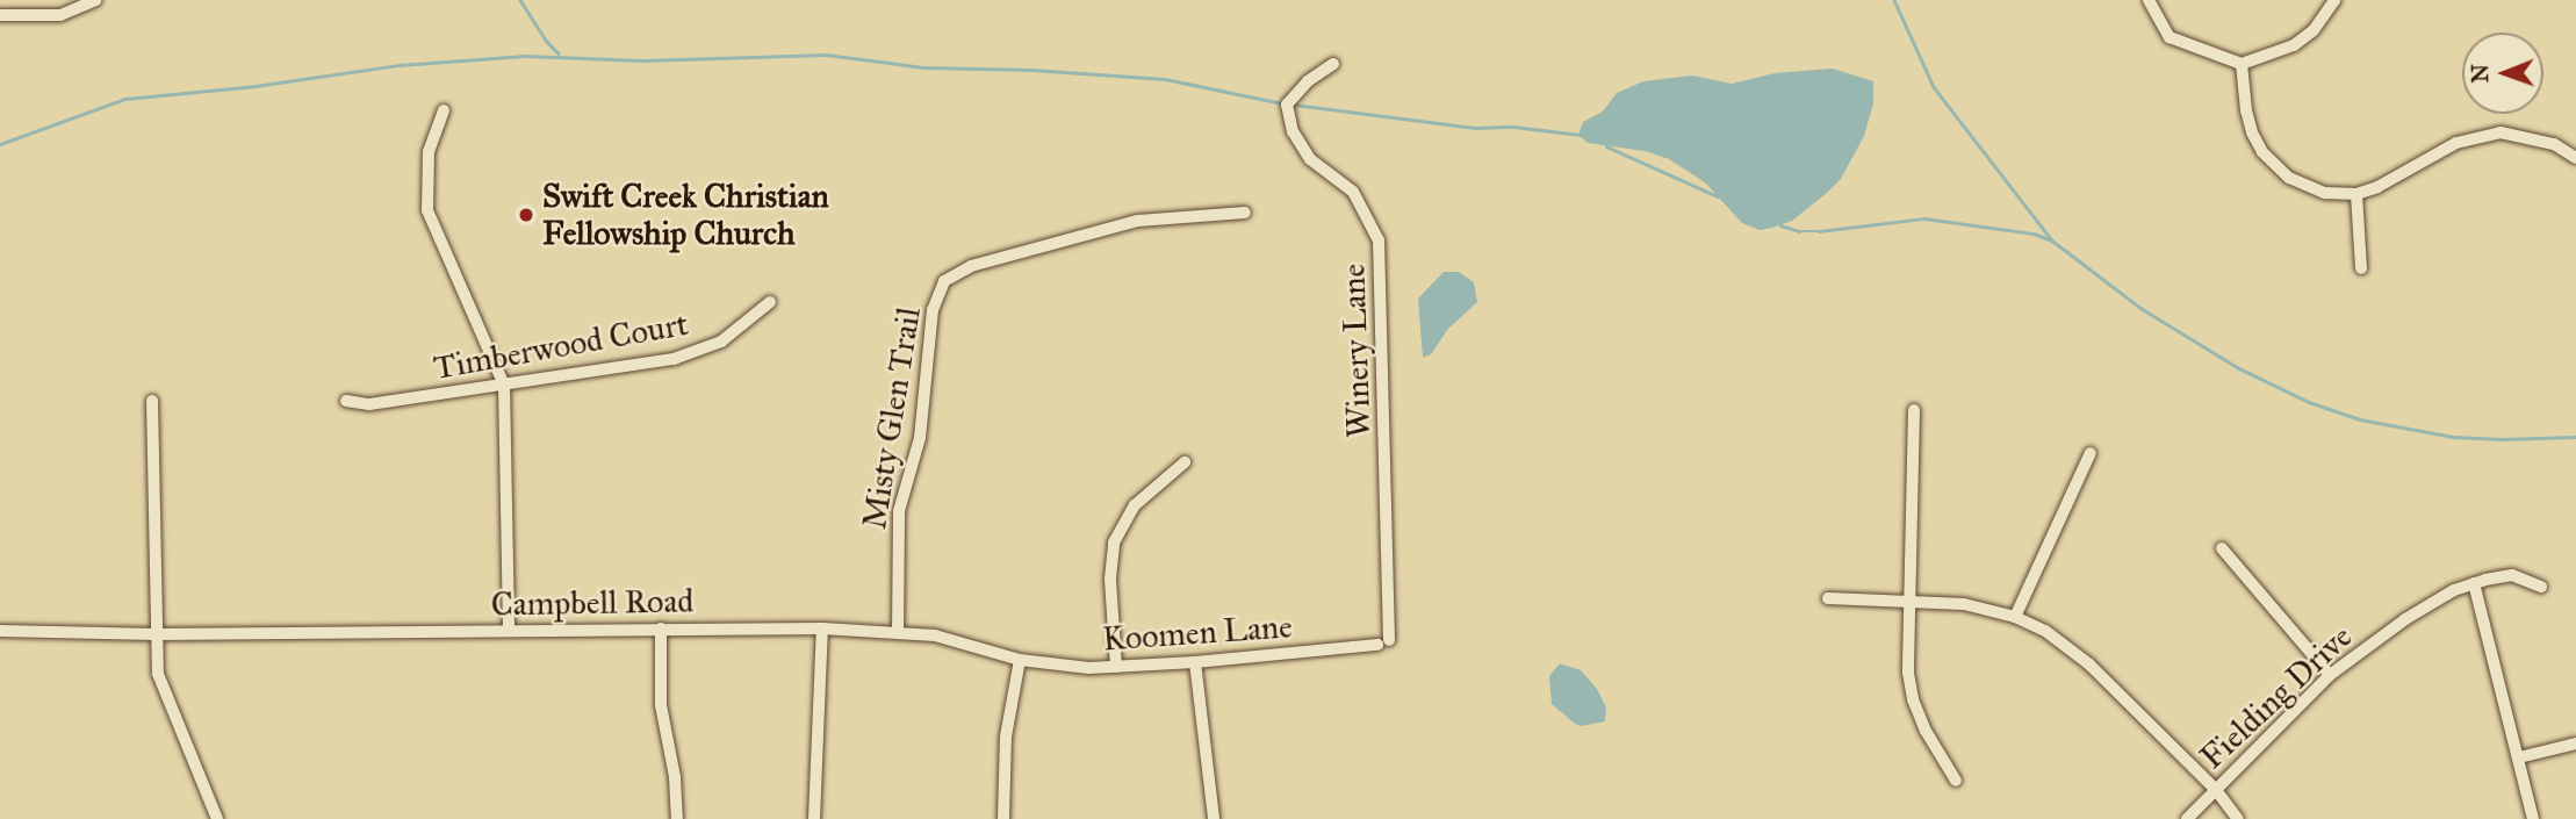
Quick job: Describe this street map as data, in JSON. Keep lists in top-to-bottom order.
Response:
{
  "streets": {
    "street": [
      "Timberwood Court",
      "Winery Lane",
      "Misty Glen Trail",
      "Campbell Road",
      "Koomen Lane",
      "Fielding Drive"
    ]
  },
  "crossings": [
    ["Winery Lane", "Koomen Lane"],
    ["Misty Glen Trail", "Campbell Road"],
    ["Campbell Road", "Koomen Lane"]
  ],
  "places": ["Swift Creek Christian Fellowship Church"],
  "north": "left"
}
